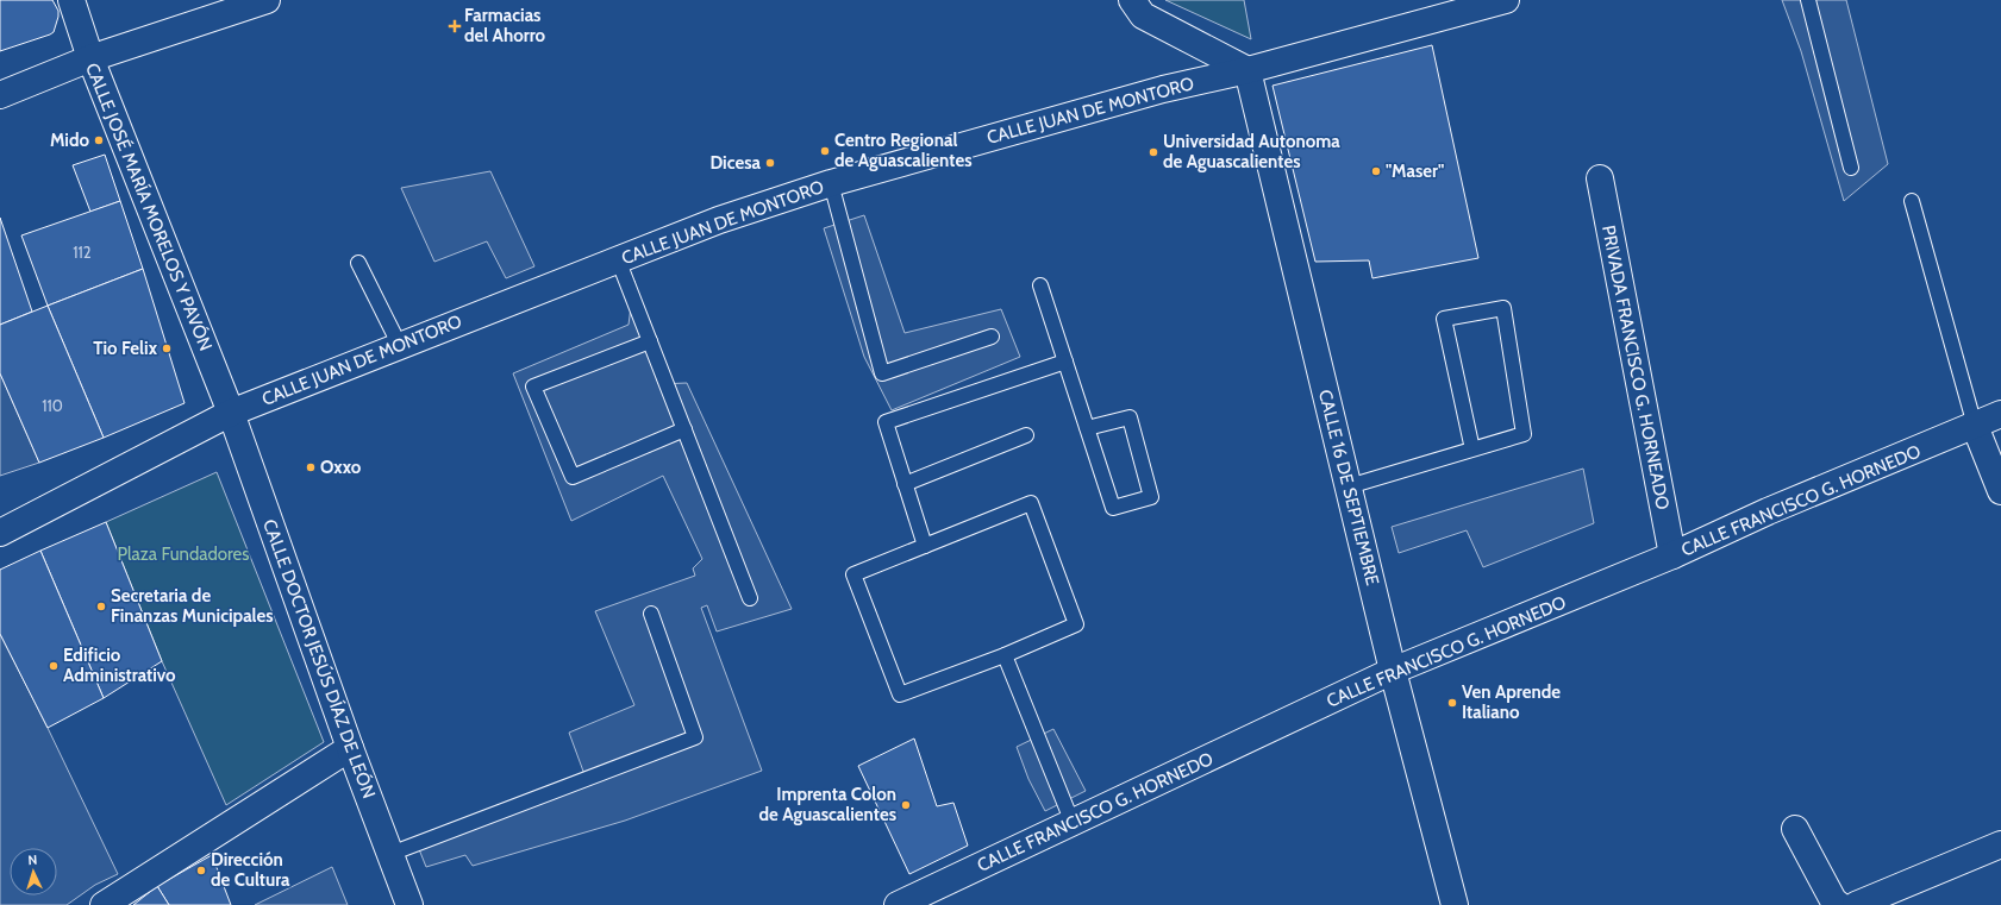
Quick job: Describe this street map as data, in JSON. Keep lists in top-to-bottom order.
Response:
{
  "streets": {
    "street": [
      "CALLE JUAN DE MONTORO",
      "CALLE JOSÉ MARÍA MORELOS Y PAVÓN",
      "PRIVADA FRANCISCO G. HORNEADO",
      "CALLE 16 DE SEPTIEMBRE",
      "CALLE FRANCISCO G. HORNEDO",
      "CALLE DOCTOR JESÚS DÍAZ DE LEÓN"
    ]
  },
  "crossings": [
    ["CALLE JUAN DE MONTORO", "CALLE JOSÉ MARÍA MORELOS Y PAVÓN"],
    ["CALLE JUAN DE MONTORO", "CALLE 16 DE SEPTIEMBRE"],
    ["CALLE JUAN DE MONTORO", "CALLE DOCTOR JESÚS DÍAZ DE LEÓN"],
    ["CALLE JOSÉ MARÍA MORELOS Y PAVÓN", "CALLE DOCTOR JESÚS DÍAZ DE LEÓN"],
    ["PRIVADA FRANCISCO G. HORNEADO", "CALLE FRANCISCO G. HORNEDO"],
    ["CALLE 16 DE SEPTIEMBRE", "CALLE FRANCISCO G. HORNEDO"]
  ],
  "parks": ["Plaza Fundadores"],
  "places": {
    "health": ["Farmacias del Ahorro"],
    "other": [
      "Mido",
      "Centro Regional de Aguascalientes",
      "Universidad Autonoma de Aguascalientes",
      "Dicesa",
      "\"Maser\"",
      "Tio Felix",
      "Oxxo",
      "Secretaria de Finanzas Municipales",
      "Edificio Administrativo",
      "Ven Aprende Italiano",
      "Imprenta Colon de Aguascalientes",
      "Dirección de Cultura"
    ]
  },
  "house_numbers": ["112", "110"],
  "north": "top"
}
